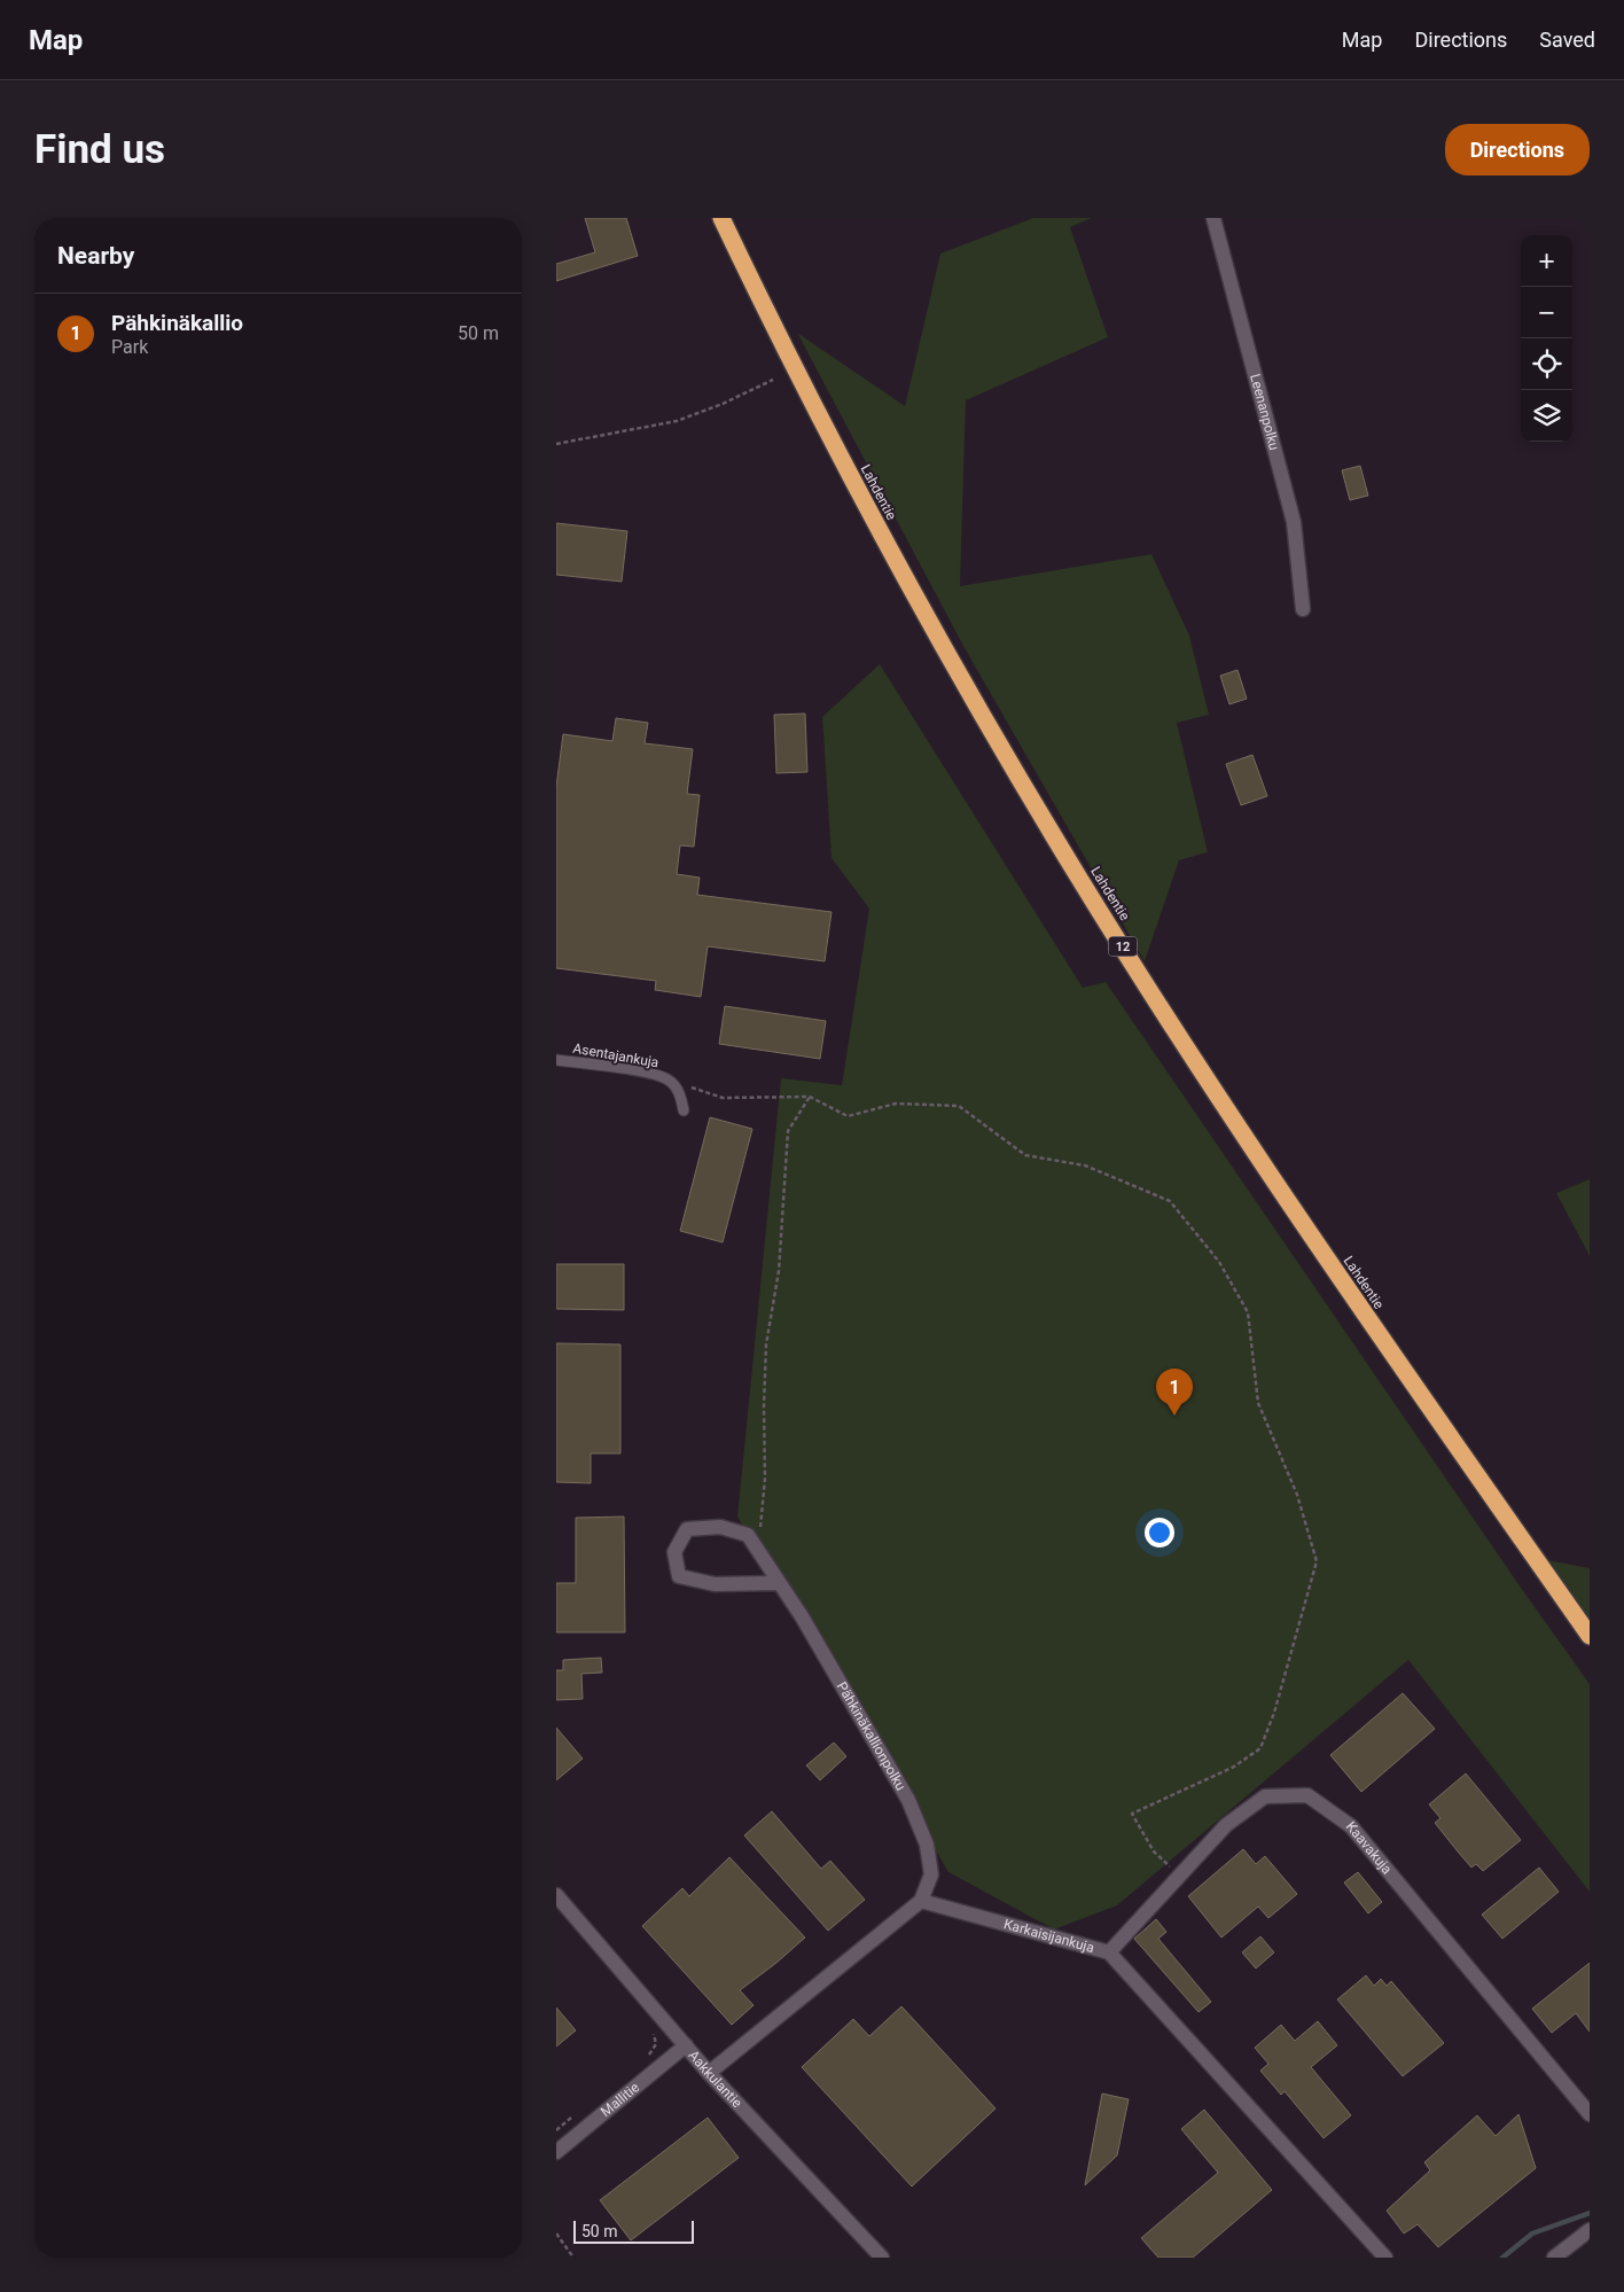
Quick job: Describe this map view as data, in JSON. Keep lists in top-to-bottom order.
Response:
{
  "streets": {
    "highway": ["Lahdentie", "12"],
    "street": [
      "Leenanpolku",
      "Pähkinäkallionpolku",
      "Kaavakuja",
      "Karkaisijankuja",
      "Aakkulantie",
      "Mallitie"
    ],
    "lane": ["Asentajankuja"]
  },
  "crossings": [
    ["Pähkinäkallionpolku", "Karkaisijankuja"],
    ["Kaavakuja", "Karkaisijankuja"],
    ["Aakkulantie", "Mallitie"]
  ],
  "scale_bar": "50 m",
  "page": {
    "header": "Map",
    "nav": ["Map", "Directions", "Saved"],
    "buttons": "Directions",
    "title": "Find us",
    "heading": "Nearby",
    "map_buttons": ["+", "−"],
    "list": [
      {
        "mark": "1",
        "name": "Pähkinäkallio",
        "note": "Park",
        "value": "50 m"
      }
    ],
    "pins": "1",
    "scale": "50 m"
  }
}
